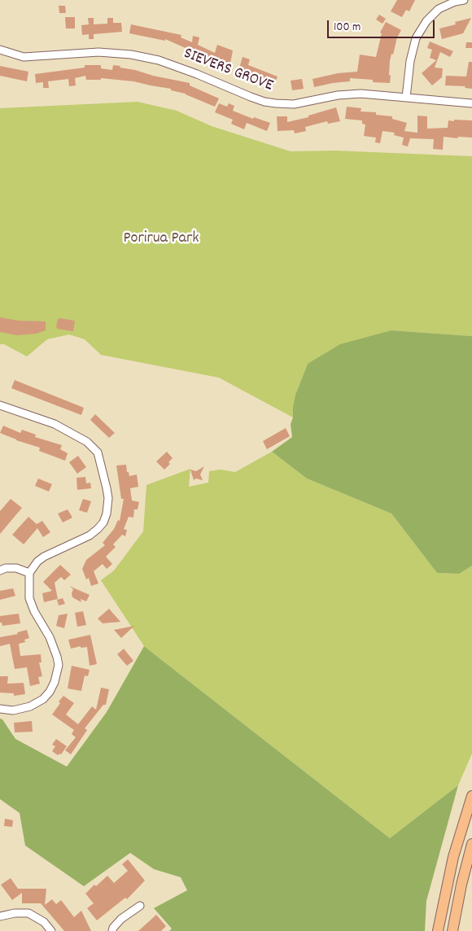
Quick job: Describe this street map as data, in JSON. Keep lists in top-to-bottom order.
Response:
{
  "streets": {
    "street": ["SIEVERS GROVE"]
  },
  "parks": ["Porirua Park"],
  "scale_bar": "100 m"
}
